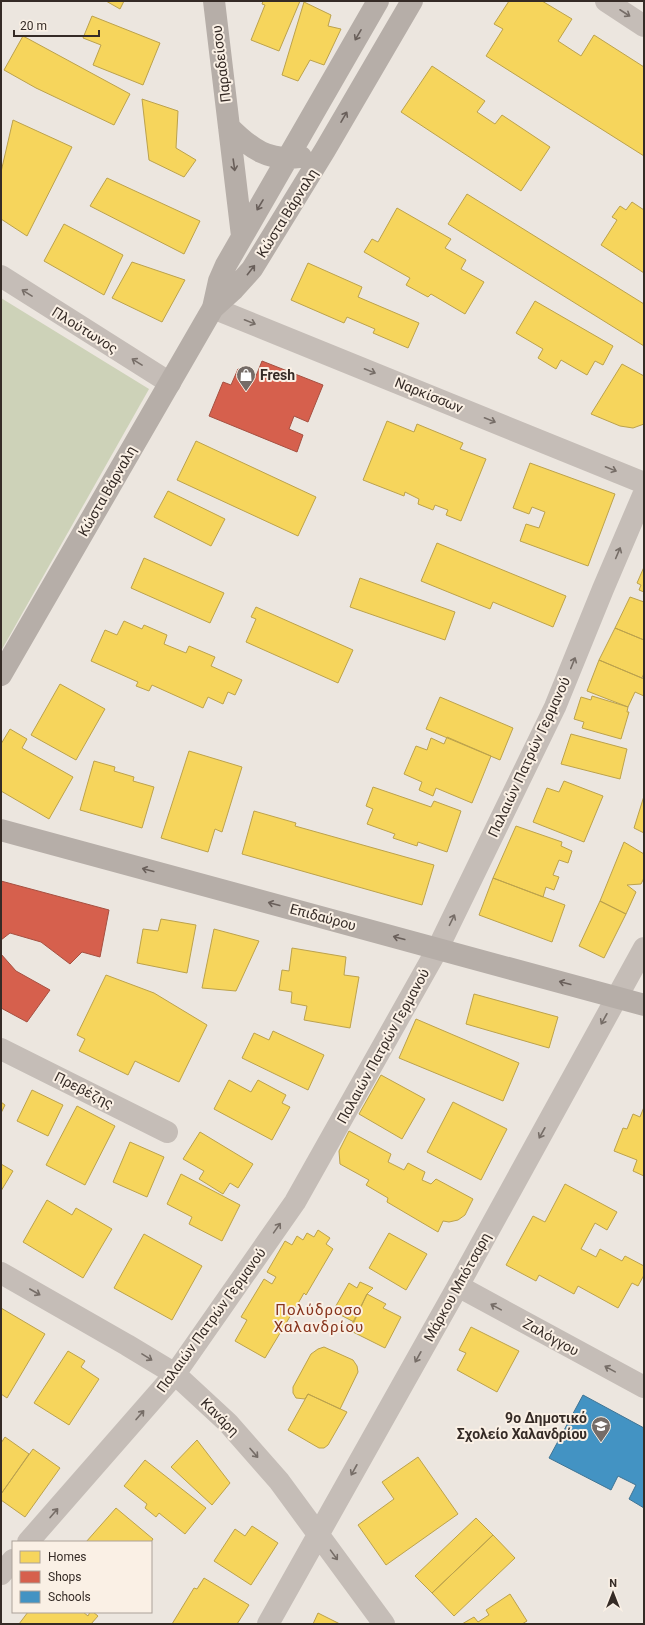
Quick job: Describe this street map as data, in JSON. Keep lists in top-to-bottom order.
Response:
{
  "streets": {
    "street": [
      "Παραδείσου",
      "Κώστα Βάρναλη",
      "Πλούτωνος",
      "Ναρκίσσων",
      "Παλαιών Πατρών Γερμανού",
      "Επιδαύρου",
      "Πρεβέζης",
      "Μάρκου Μπότσαρη",
      "Ζαλόγγου",
      "Κανάρη"
    ]
  },
  "crossings": [
    ["Παραδείσου", "Κώστα Βάρναλη"],
    ["Κώστα Βάρναλη", "Πλούτωνος"],
    ["Κώστα Βάρναλη", "Ναρκίσσων"],
    ["Παλαιών Πατρών Γερμανού", "Επιδαύρου"],
    ["Παλαιών Πατρών Γερμανού", "Κανάρη"],
    ["Επιδαύρου", "Μάρκου Μπότσαρη"],
    ["Μάρκου Μπότσαρη", "Ζαλόγγου"],
    ["Μάρκου Μπότσαρη", "Κανάρη"]
  ],
  "one_way": [
    "Παραδείσου",
    "Πλούτωνος",
    "Ναρκίσσων",
    "Παλαιών Πατρών Γερμανού",
    "Επιδαύρου",
    "Μάρκου Μπότσαρη",
    "Ζαλόγγου",
    "Κανάρη"
  ],
  "districts": ["Πολύδροσο Χαλανδρίου"],
  "places": {
    "shop": ["Fresh"],
    "school or university": ["9ο Δημοτικό Σχολείο Χαλανδρίου"]
  },
  "legend": ["Homes", "Shops", "Schools"],
  "scale_bar": "20 m",
  "north": "top"
}
